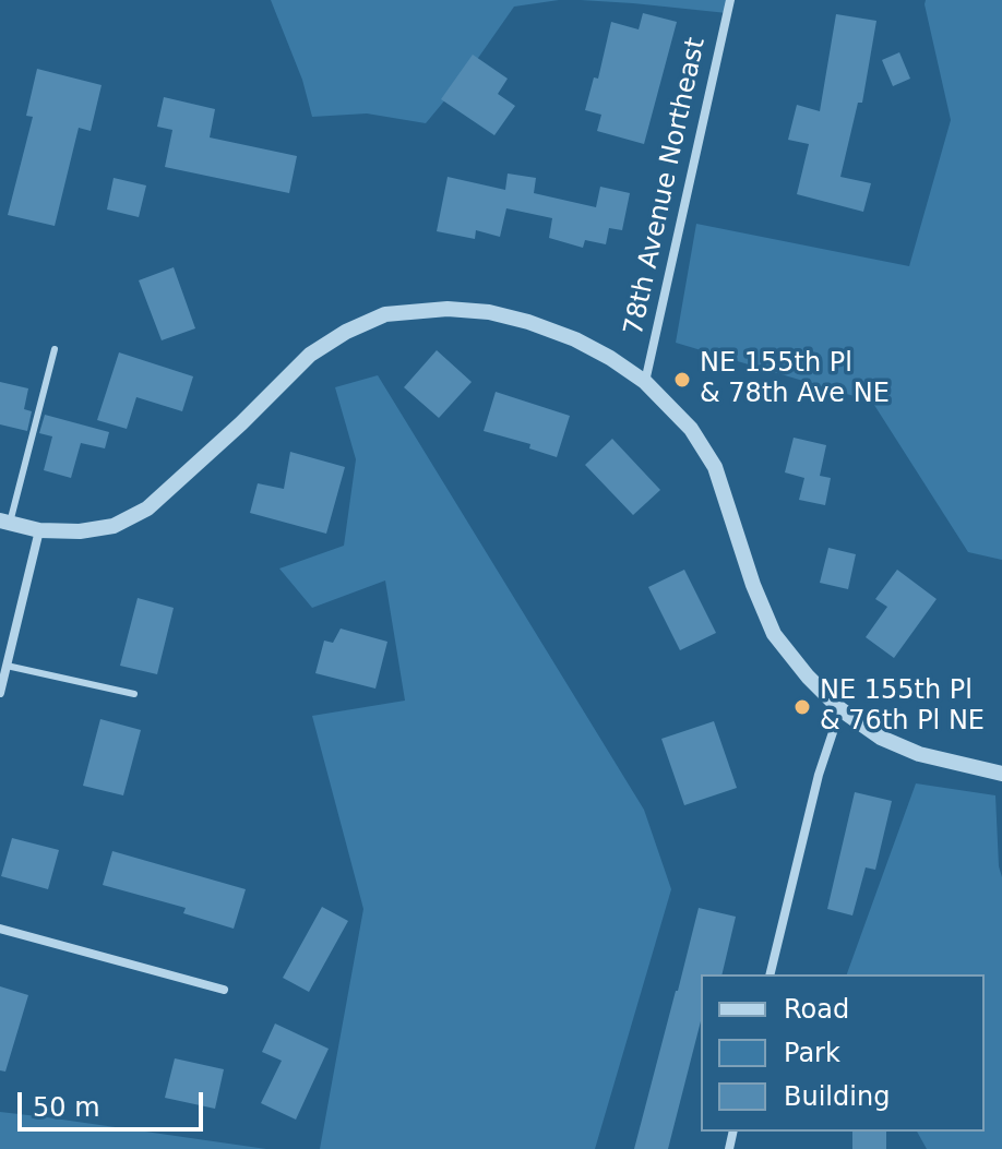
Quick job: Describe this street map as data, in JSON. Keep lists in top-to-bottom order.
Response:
{
  "streets": {
    "street": ["78th Avenue Northeast"]
  },
  "places": ["NE 155th Pl & 78th Ave NE", "NE 155th Pl & 76th Pl NE"],
  "legend": ["Road", "Park", "Building"],
  "scale_bar": "50 m"
}
